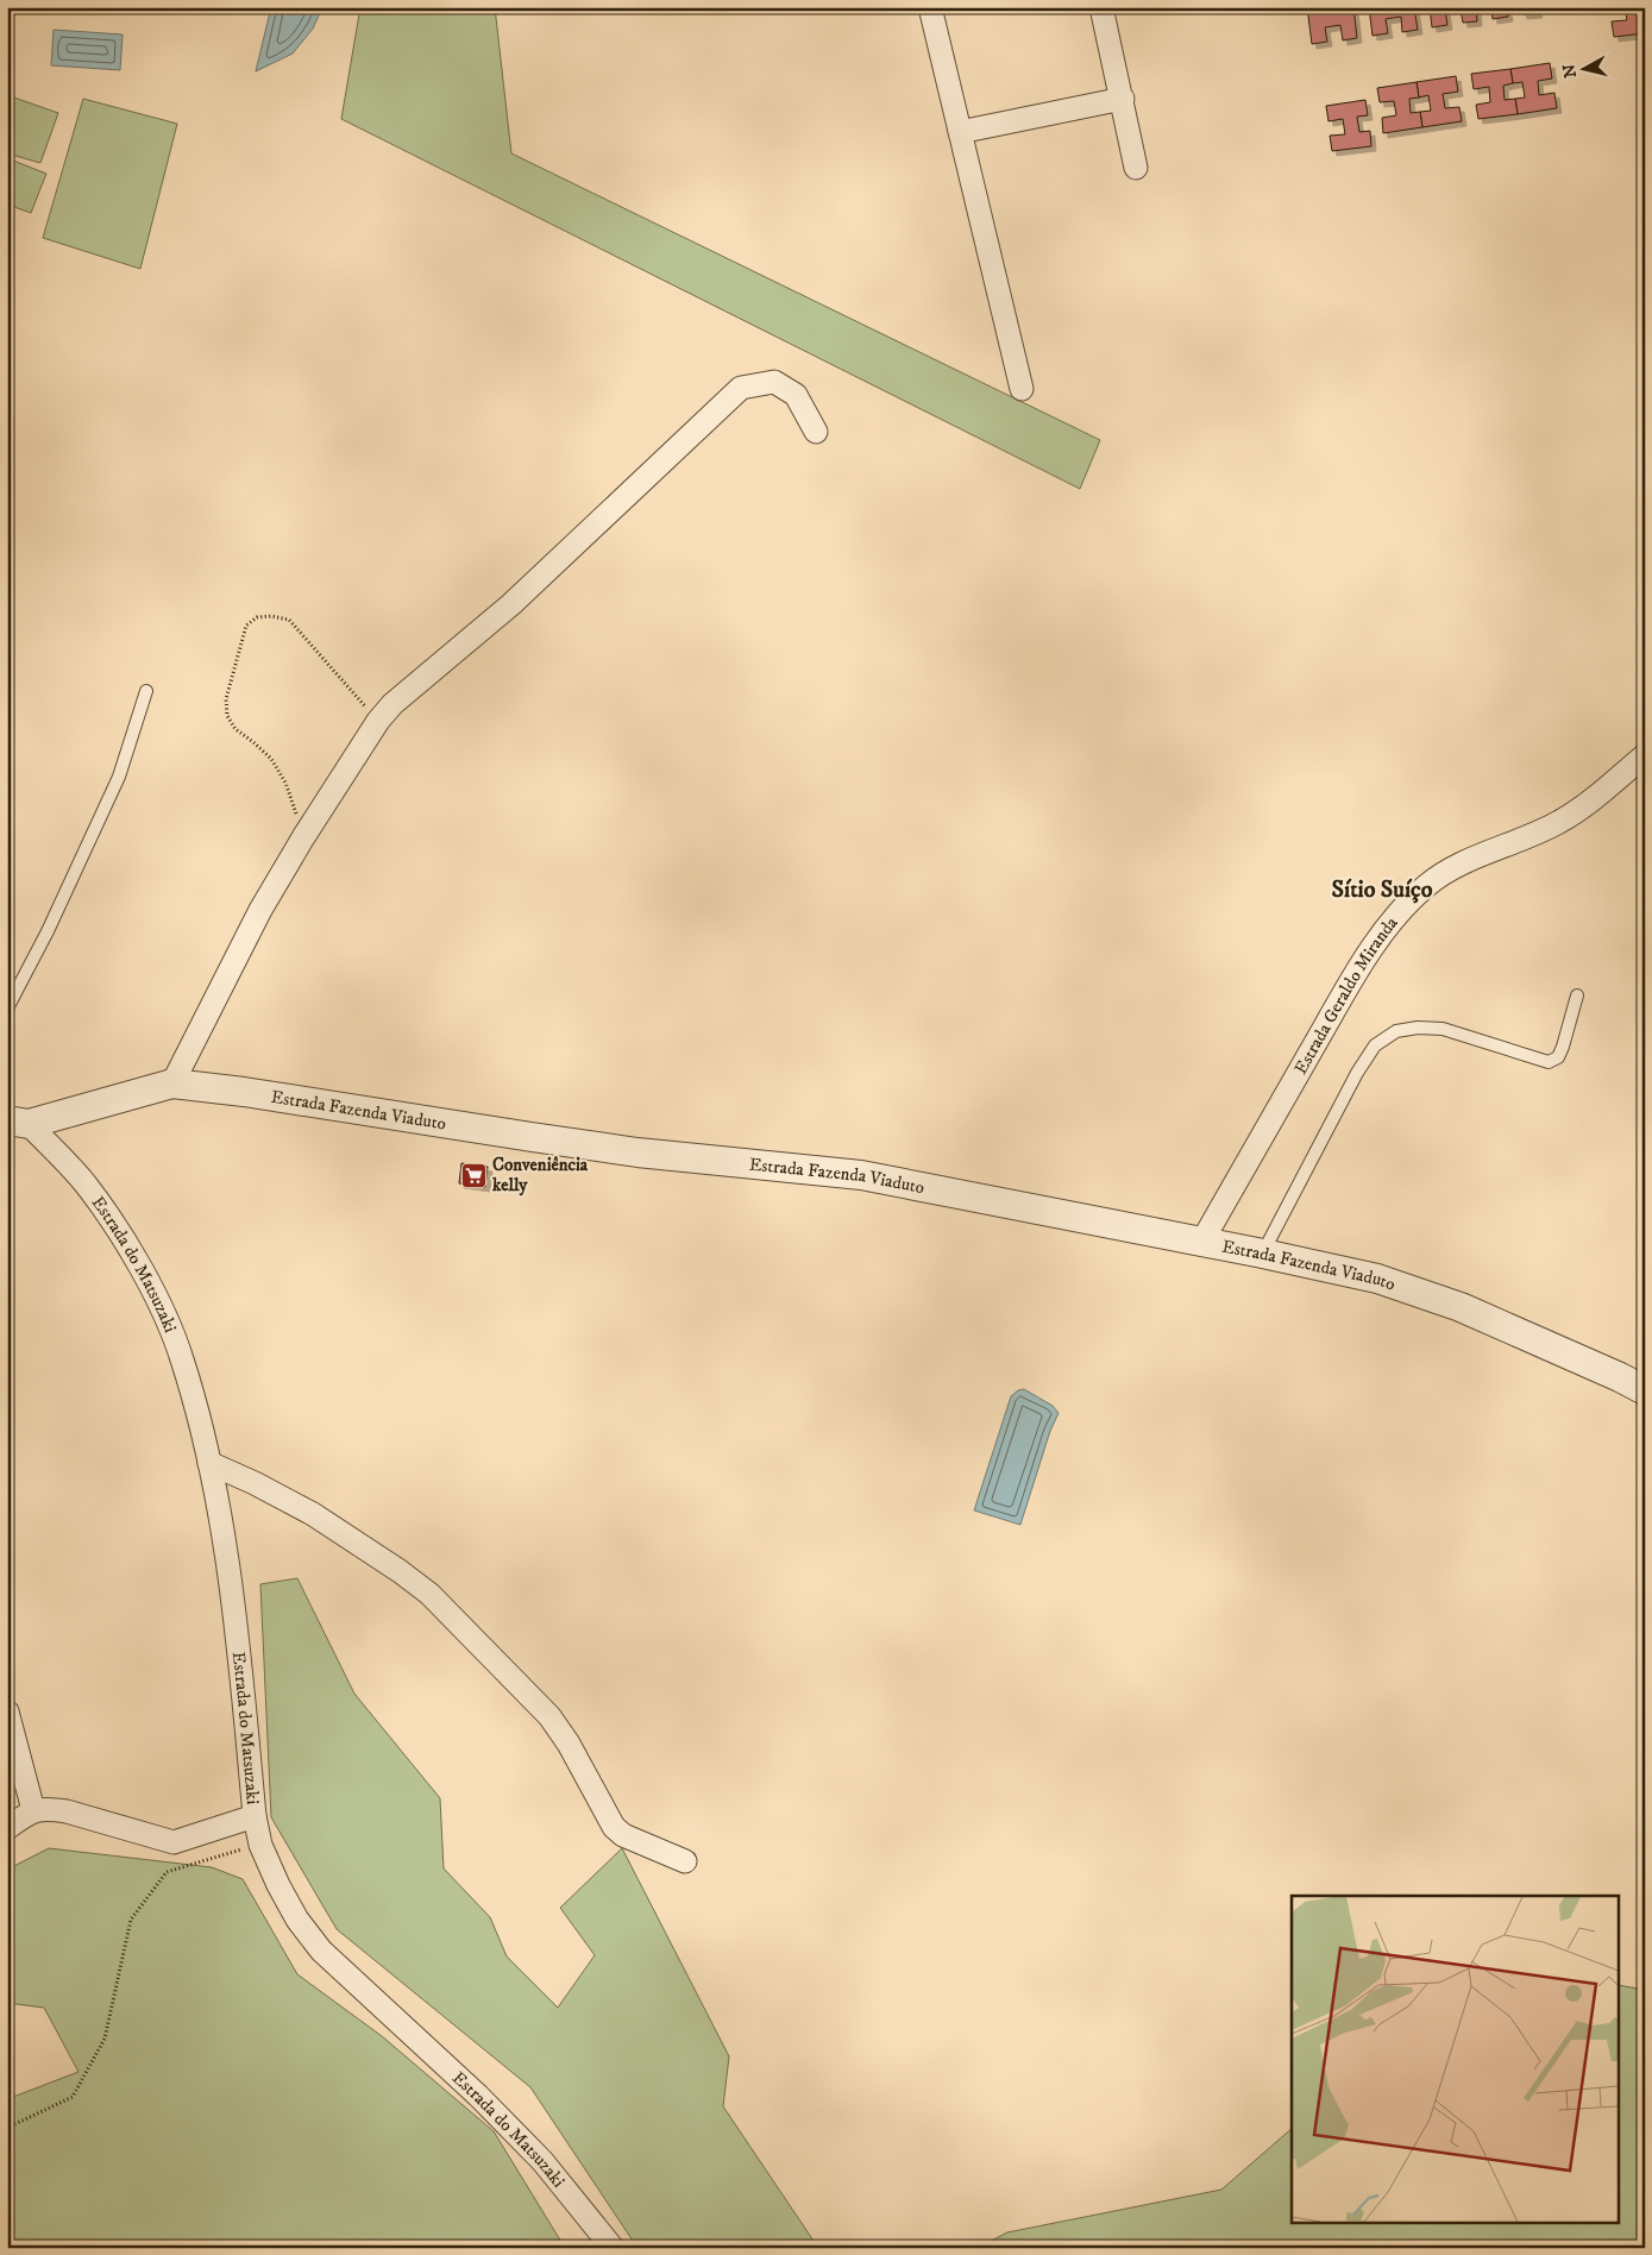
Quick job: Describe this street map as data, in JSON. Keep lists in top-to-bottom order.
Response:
{
  "streets": {
    "street": ["Estrada Geraldo Miranda", "Estrada Fazenda Viaduto", "Estrada do Matsuzaki"]
  },
  "crossings": [
    ["Estrada Geraldo Miranda", "Estrada Fazenda Viaduto"],
    ["Estrada Fazenda Viaduto", "Estrada do Matsuzaki"]
  ],
  "districts": ["Sítio Suíço"],
  "places": {
    "supermarket": ["Conveniência kelly"]
  },
  "north": "left"
}
